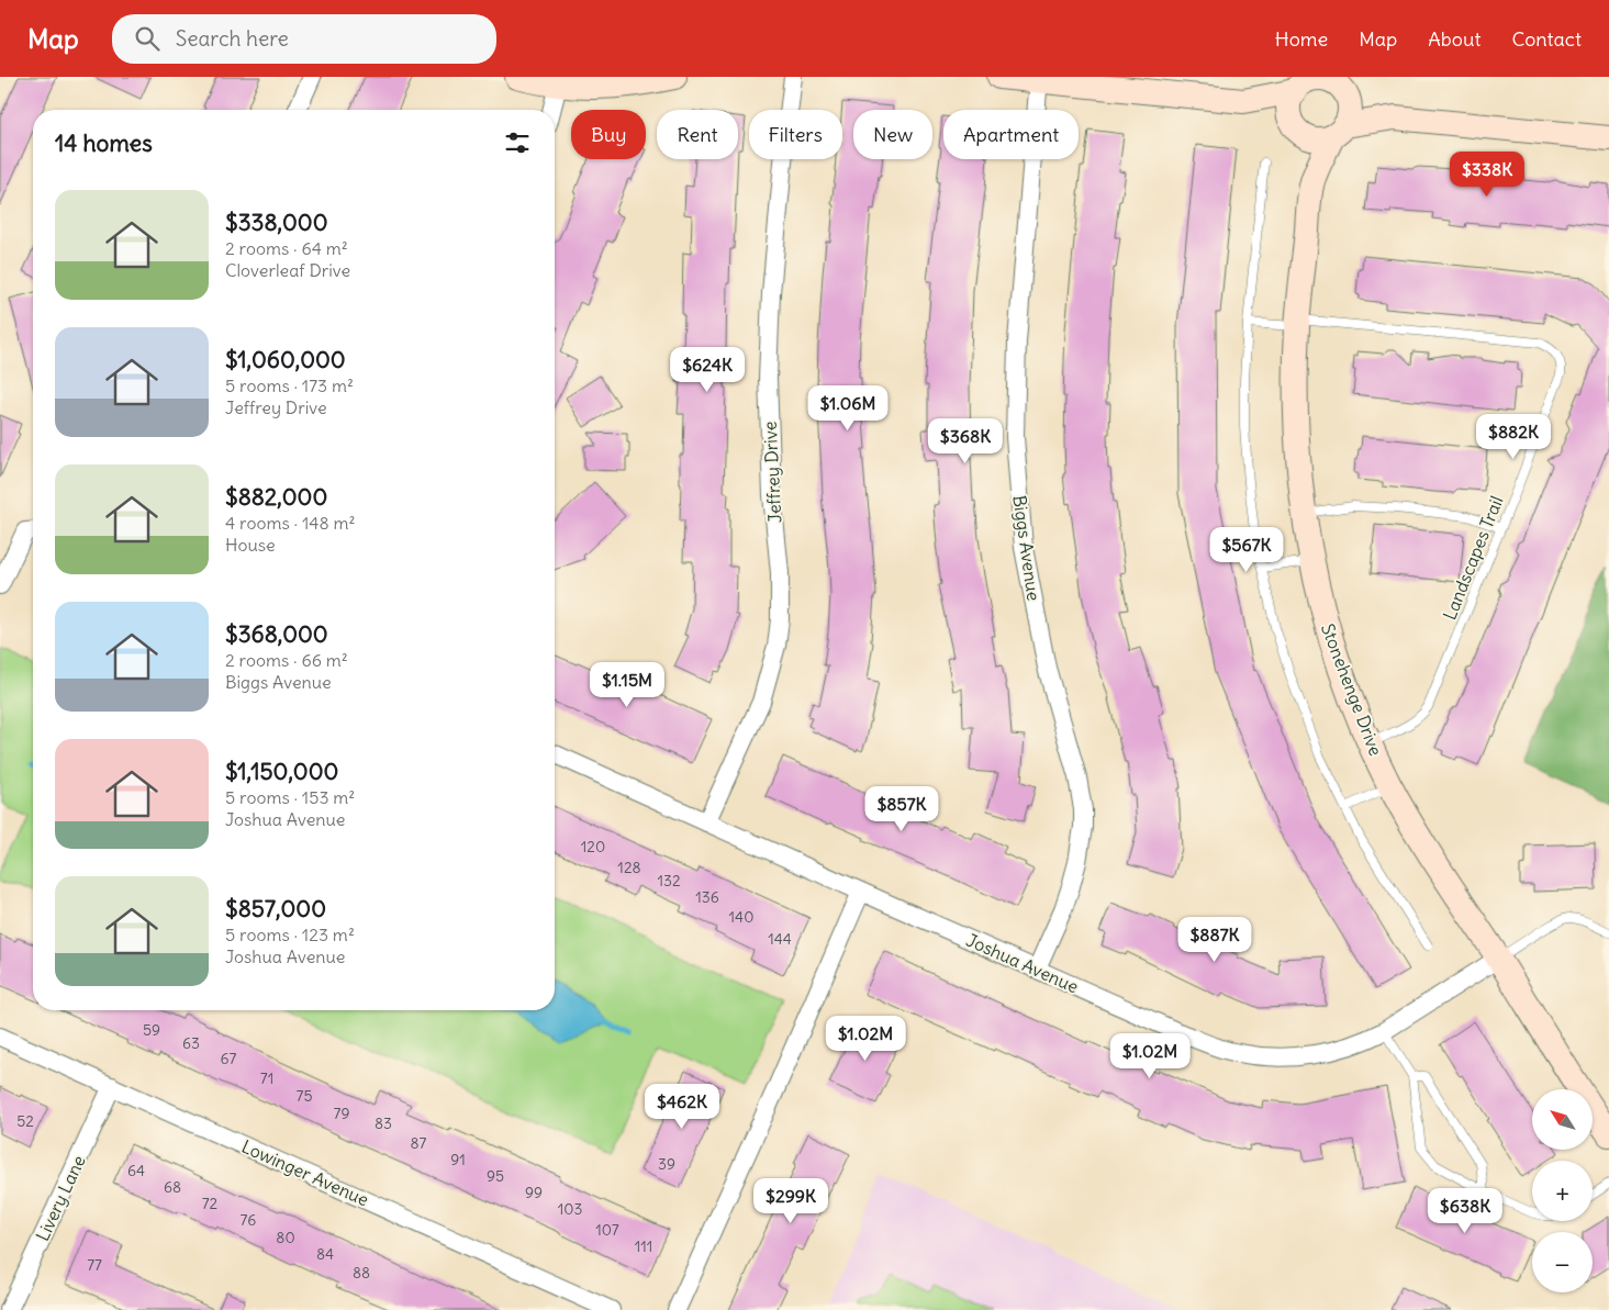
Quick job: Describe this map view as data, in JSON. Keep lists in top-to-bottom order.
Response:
{
  "streets": {
    "street": [
      "Jeffrey Drive",
      "Biggs Avenue",
      "Stonehenge Drive",
      "Joshua Avenue",
      "Lowinger Avenue",
      "Livery Lane"
    ],
    "lane": ["Landscapes Trail"]
  },
  "crossings": [
    ["Jeffrey Drive", "Joshua Avenue"],
    ["Biggs Avenue", "Joshua Avenue"],
    ["Landscapes Trail", "Stonehenge Drive"],
    ["Stonehenge Drive", "Joshua Avenue"],
    ["Lowinger Avenue", "Livery Lane"]
  ],
  "house_numbers": [
    "120",
    "128",
    "132",
    "136",
    "140",
    "144",
    "59",
    "63",
    "67",
    "71",
    "75",
    "79",
    "52",
    "83",
    "87",
    "91",
    "39",
    "64",
    "95",
    "68",
    "99",
    "72",
    "103",
    "76",
    "107",
    "80",
    "111",
    "84",
    "77",
    "88"
  ],
  "north": "top left",
  "page": {
    "header": "Map",
    "search": "Search here",
    "nav": [
      "Home",
      "Map",
      "About",
      "Contact"
    ],
    "chip": [
      "Buy",
      "Rent",
      "Filters",
      "New",
      "Apartment"
    ],
    "heading": "14 homes",
    "price": [
      "$338K",
      "$624K",
      "$1.06M",
      "$882K",
      "$368K",
      "$567K",
      "$1.15M",
      "$857K",
      "$887K",
      "$1.02M",
      "$1.02M",
      "$462K",
      "$299K",
      "$638K"
    ],
    "list": [
      {
        "name": "$338,000",
        "note": "2 rooms · 64 m² · Cloverleaf Drive"
      },
      {
        "name": "$1,060,000",
        "note": "5 rooms · 173 m² · Jeffrey Drive"
      },
      {
        "name": "$882,000",
        "note": "4 rooms · 148 m² · House"
      },
      {
        "name": "$368,000",
        "note": "2 rooms · 66 m² · Biggs Avenue"
      },
      {
        "name": "$1,150,000",
        "note": "5 rooms · 153 m² · Joshua Avenue"
      },
      {
        "name": "$857,000",
        "note": "5 rooms · 123 m² · Joshua Avenue"
      }
    ],
    "map_buttons": ["+", "−"]
  }
}
